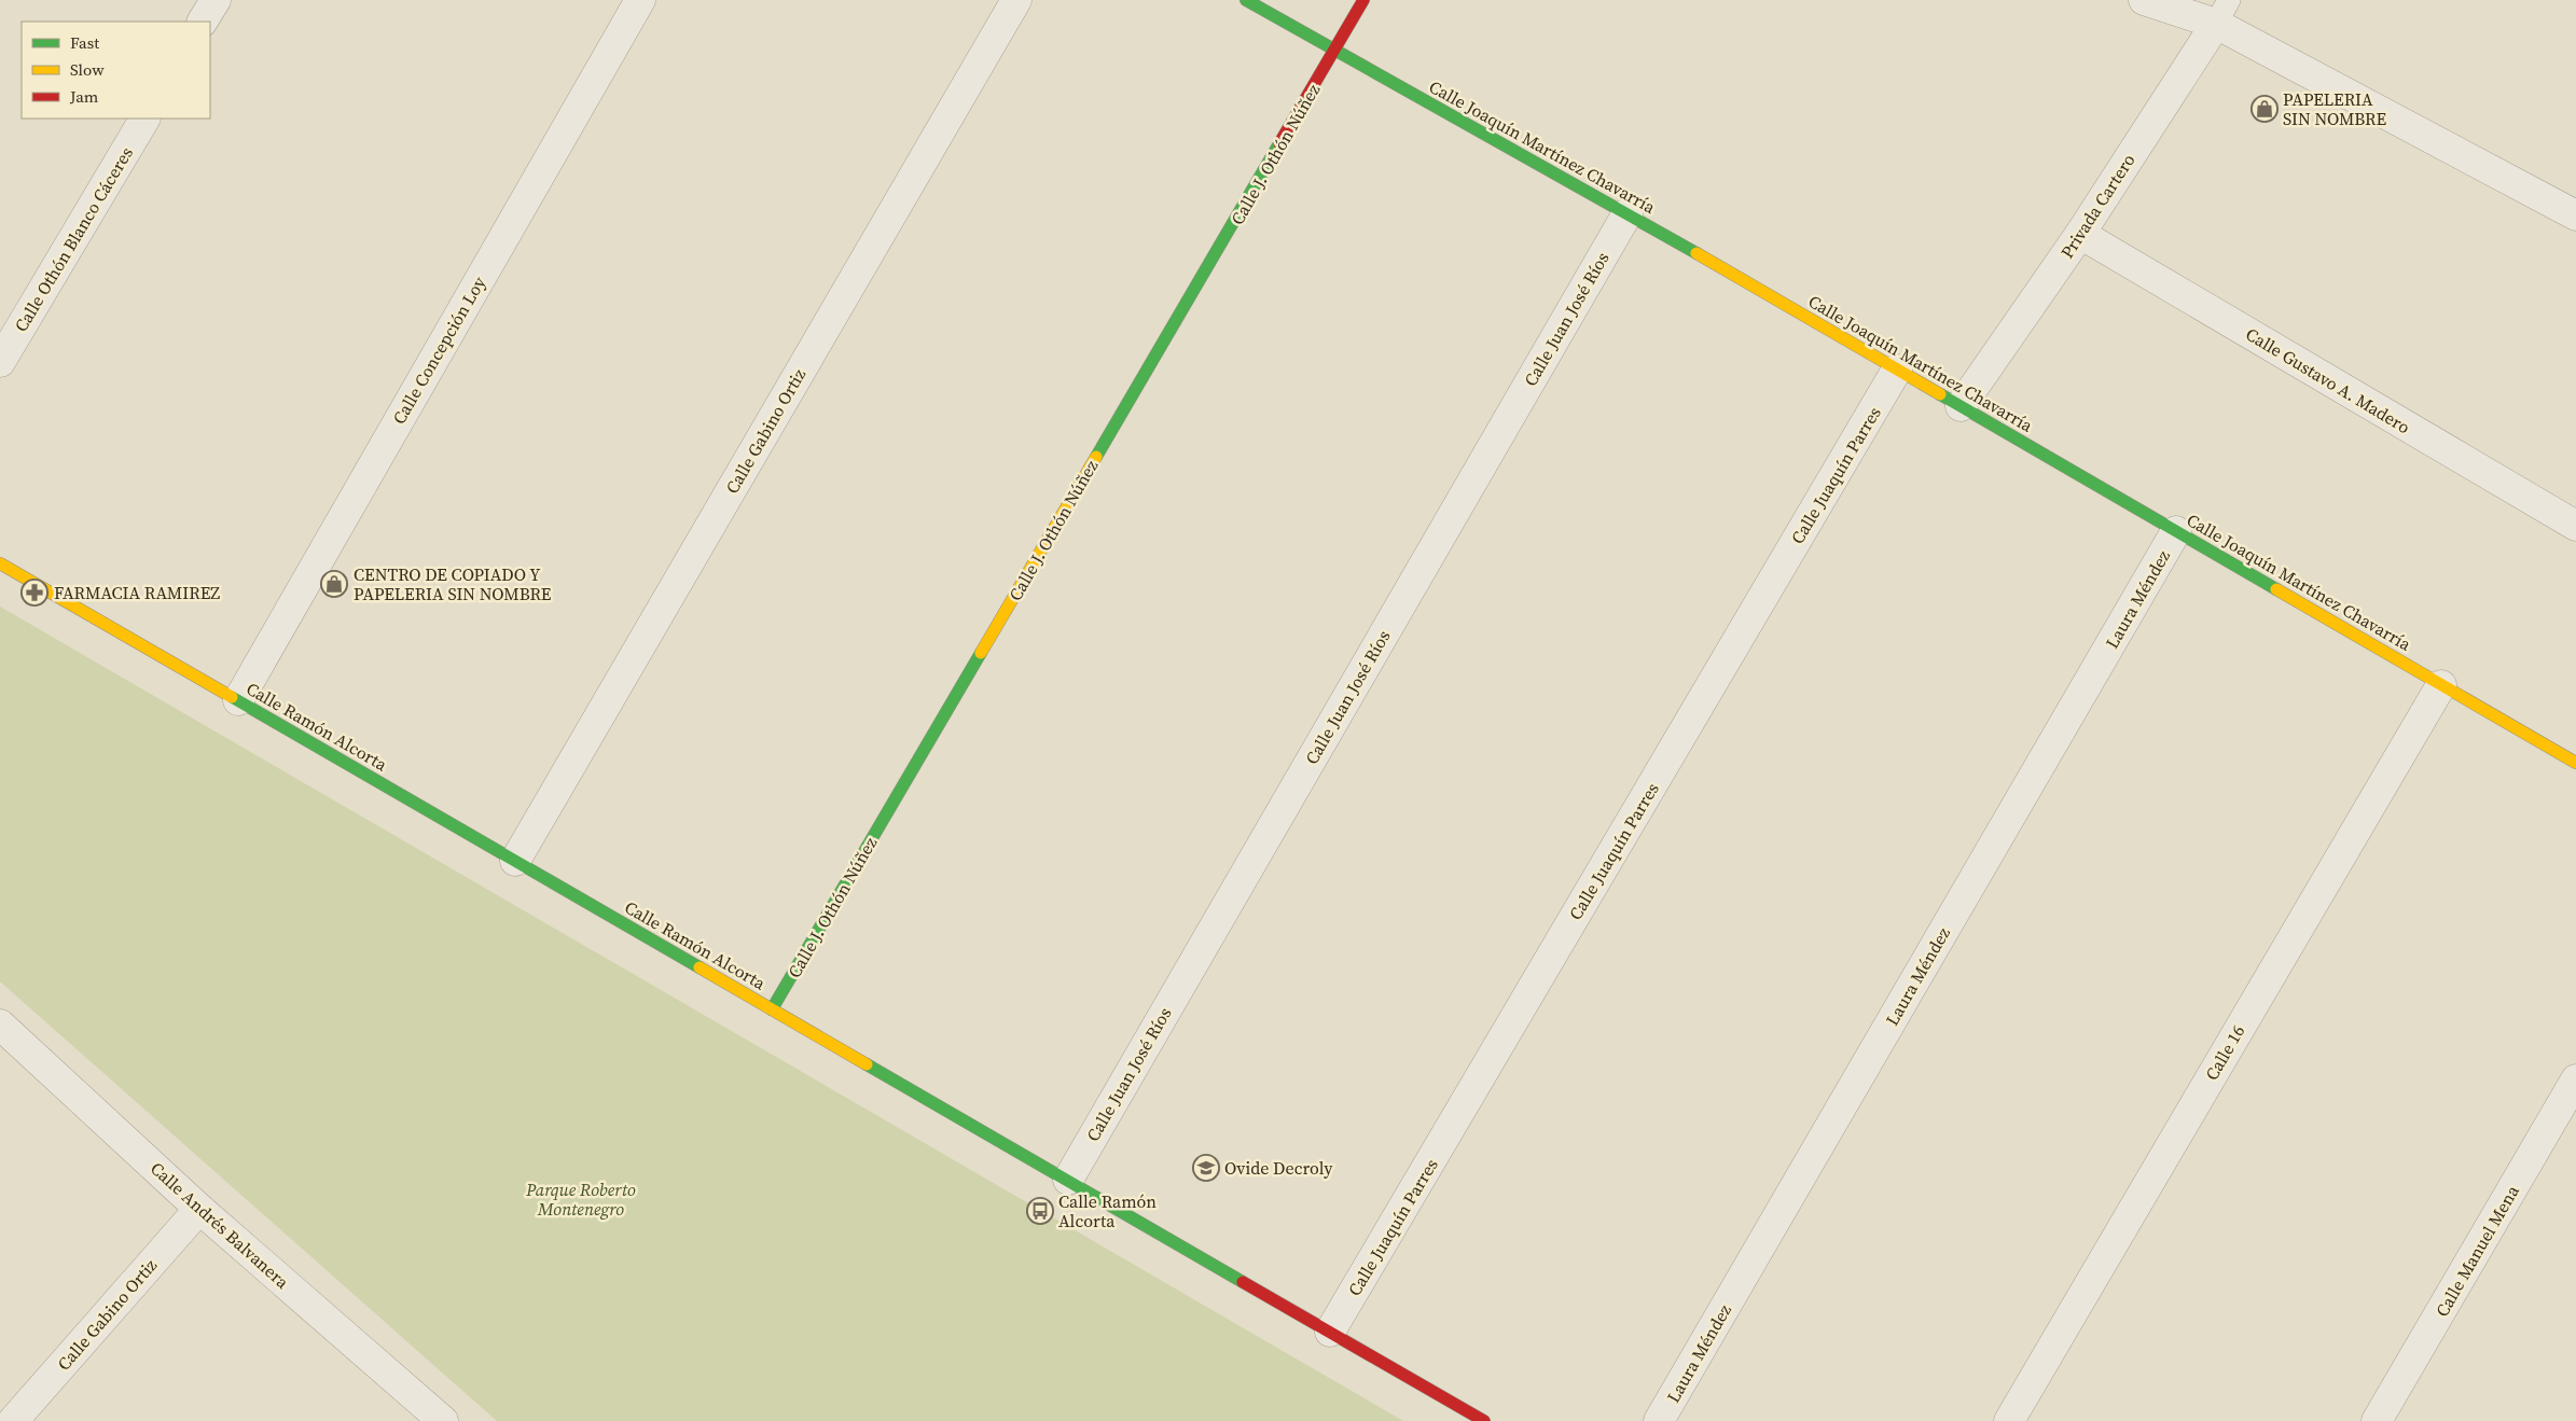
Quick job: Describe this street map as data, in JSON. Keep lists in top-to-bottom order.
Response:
{
  "streets": {
    "street": [
      "Calle Joaquín Martínez Chavarría",
      "Calle J. Othón Núñez",
      "Privada Cartero",
      "Calle Othón Blanco Cáceres",
      "Calle Juan José Ríos",
      "Calle Concepción Loy",
      "Calle Gustavo A. Madero",
      "Calle Gabino Ortiz",
      "Calle Juaquín Parres",
      "Laura Méndez",
      "Calle Ramón Alcorta",
      "Calle 16",
      "Calle Andrés Balvanera",
      "Calle Manuel Mena"
    ]
  },
  "crossings": [
    ["Calle Joaquín Martínez Chavarría", "Calle J. Othón Núñez"],
    ["Calle Joaquín Martínez Chavarría", "Privada Cartero"],
    ["Calle Joaquín Martínez Chavarría", "Calle Juan José Ríos"],
    ["Calle Joaquín Martínez Chavarría", "Calle Juaquín Parres"],
    ["Calle Joaquín Martínez Chavarría", "Laura Méndez"],
    ["Calle Joaquín Martínez Chavarría", "Calle 16"],
    ["Calle J. Othón Núñez", "Calle Ramón Alcorta"],
    ["Privada Cartero", "Calle Gustavo A. Madero"],
    ["Calle Juan José Ríos", "Calle Ramón Alcorta"],
    ["Calle Concepción Loy", "Calle Ramón Alcorta"],
    ["Calle Gabino Ortiz", "Calle Ramón Alcorta"],
    ["Calle Gabino Ortiz", "Calle Andrés Balvanera"],
    ["Calle Juaquín Parres", "Calle Ramón Alcorta"]
  ],
  "parks": ["Parque Roberto Montenegro"],
  "places": {
    "shop": ["PAPELERIA SIN NOMBRE", "CENTRO DE COPIADO Y PAPELERIA SIN NOMBRE"],
    "pharmacy": ["FARMACIA RAMIREZ"],
    "school or university": ["Ovide Decroly"],
    "bus stop": ["Calle Ramón Alcorta"]
  },
  "legend": ["Fast", "Slow", "Jam"]
}
